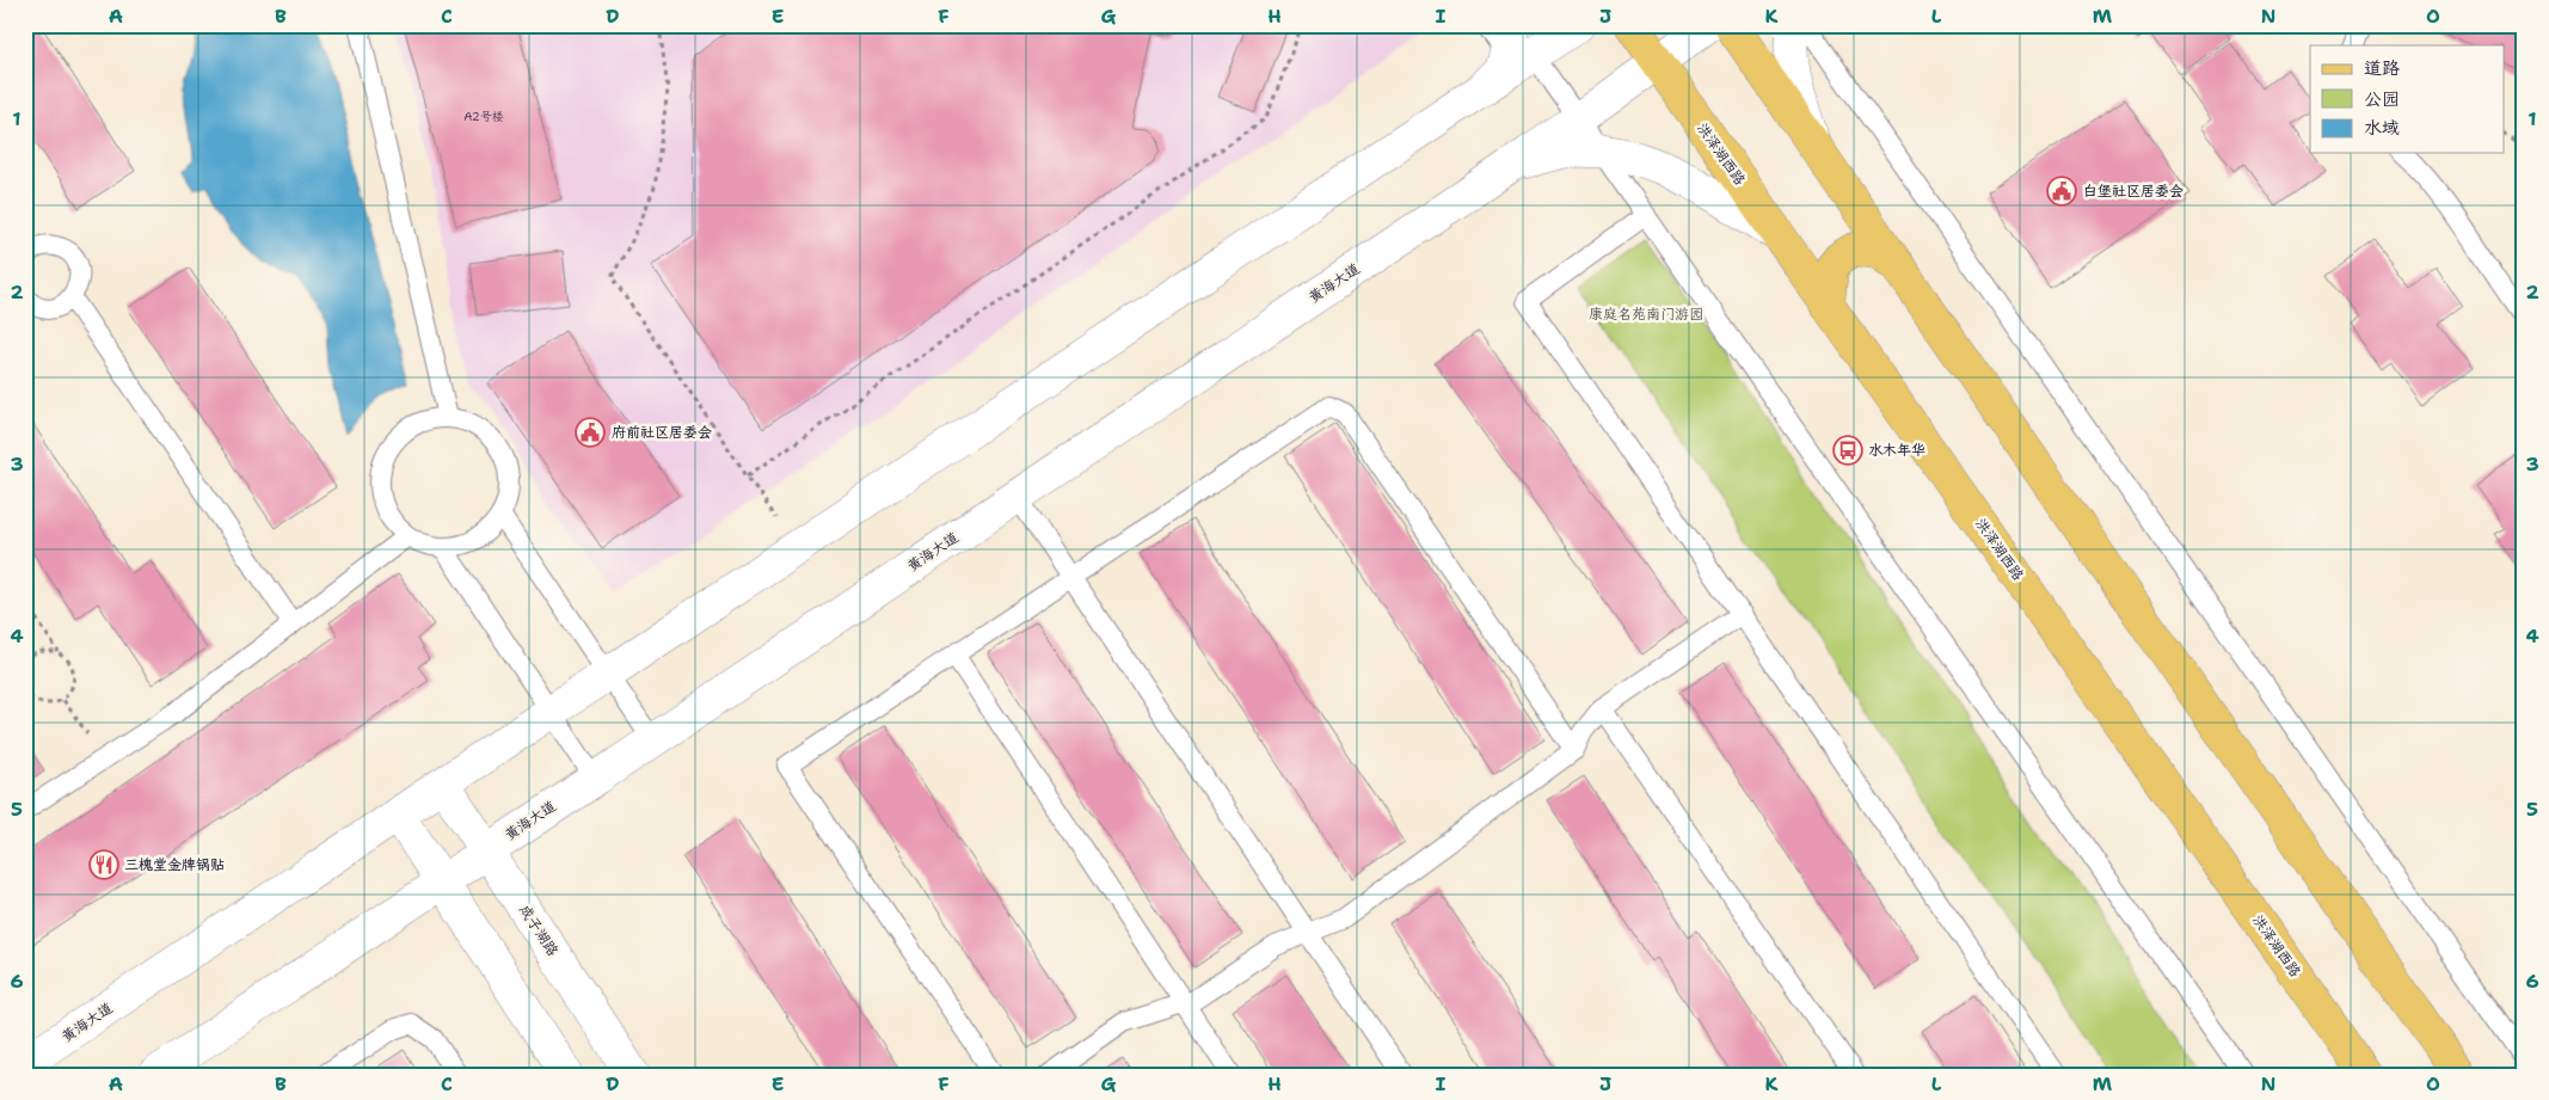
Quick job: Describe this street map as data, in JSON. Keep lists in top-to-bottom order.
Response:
{
  "streets": {
    "main road": ["洪泽湖西路"],
    "street": ["黄海大道", "成子湖路"]
  },
  "crossings": [
    ["洪泽湖西路", "黄海大道"],
    ["黄海大道", "成子湖路"]
  ],
  "parks": ["康庭名苑南门游园"],
  "places": {
    "public building": ["白堡社区居委会", "府前社区居委会"],
    "bus stop": ["水木年华"],
    "restaurant": ["三槐堂金牌锅贴"]
  },
  "house_numbers": ["A2号楼"],
  "legend": ["道路", "公园", "水域"],
  "grid": {
    "columns": [
      "A",
      "B",
      "C",
      "D",
      "E",
      "F",
      "G",
      "H",
      "I",
      "J",
      "K",
      "L",
      "M",
      "N",
      "O"
    ],
    "rows": [
      "1",
      "2",
      "3",
      "4",
      "5",
      "6"
    ]
  }
}
